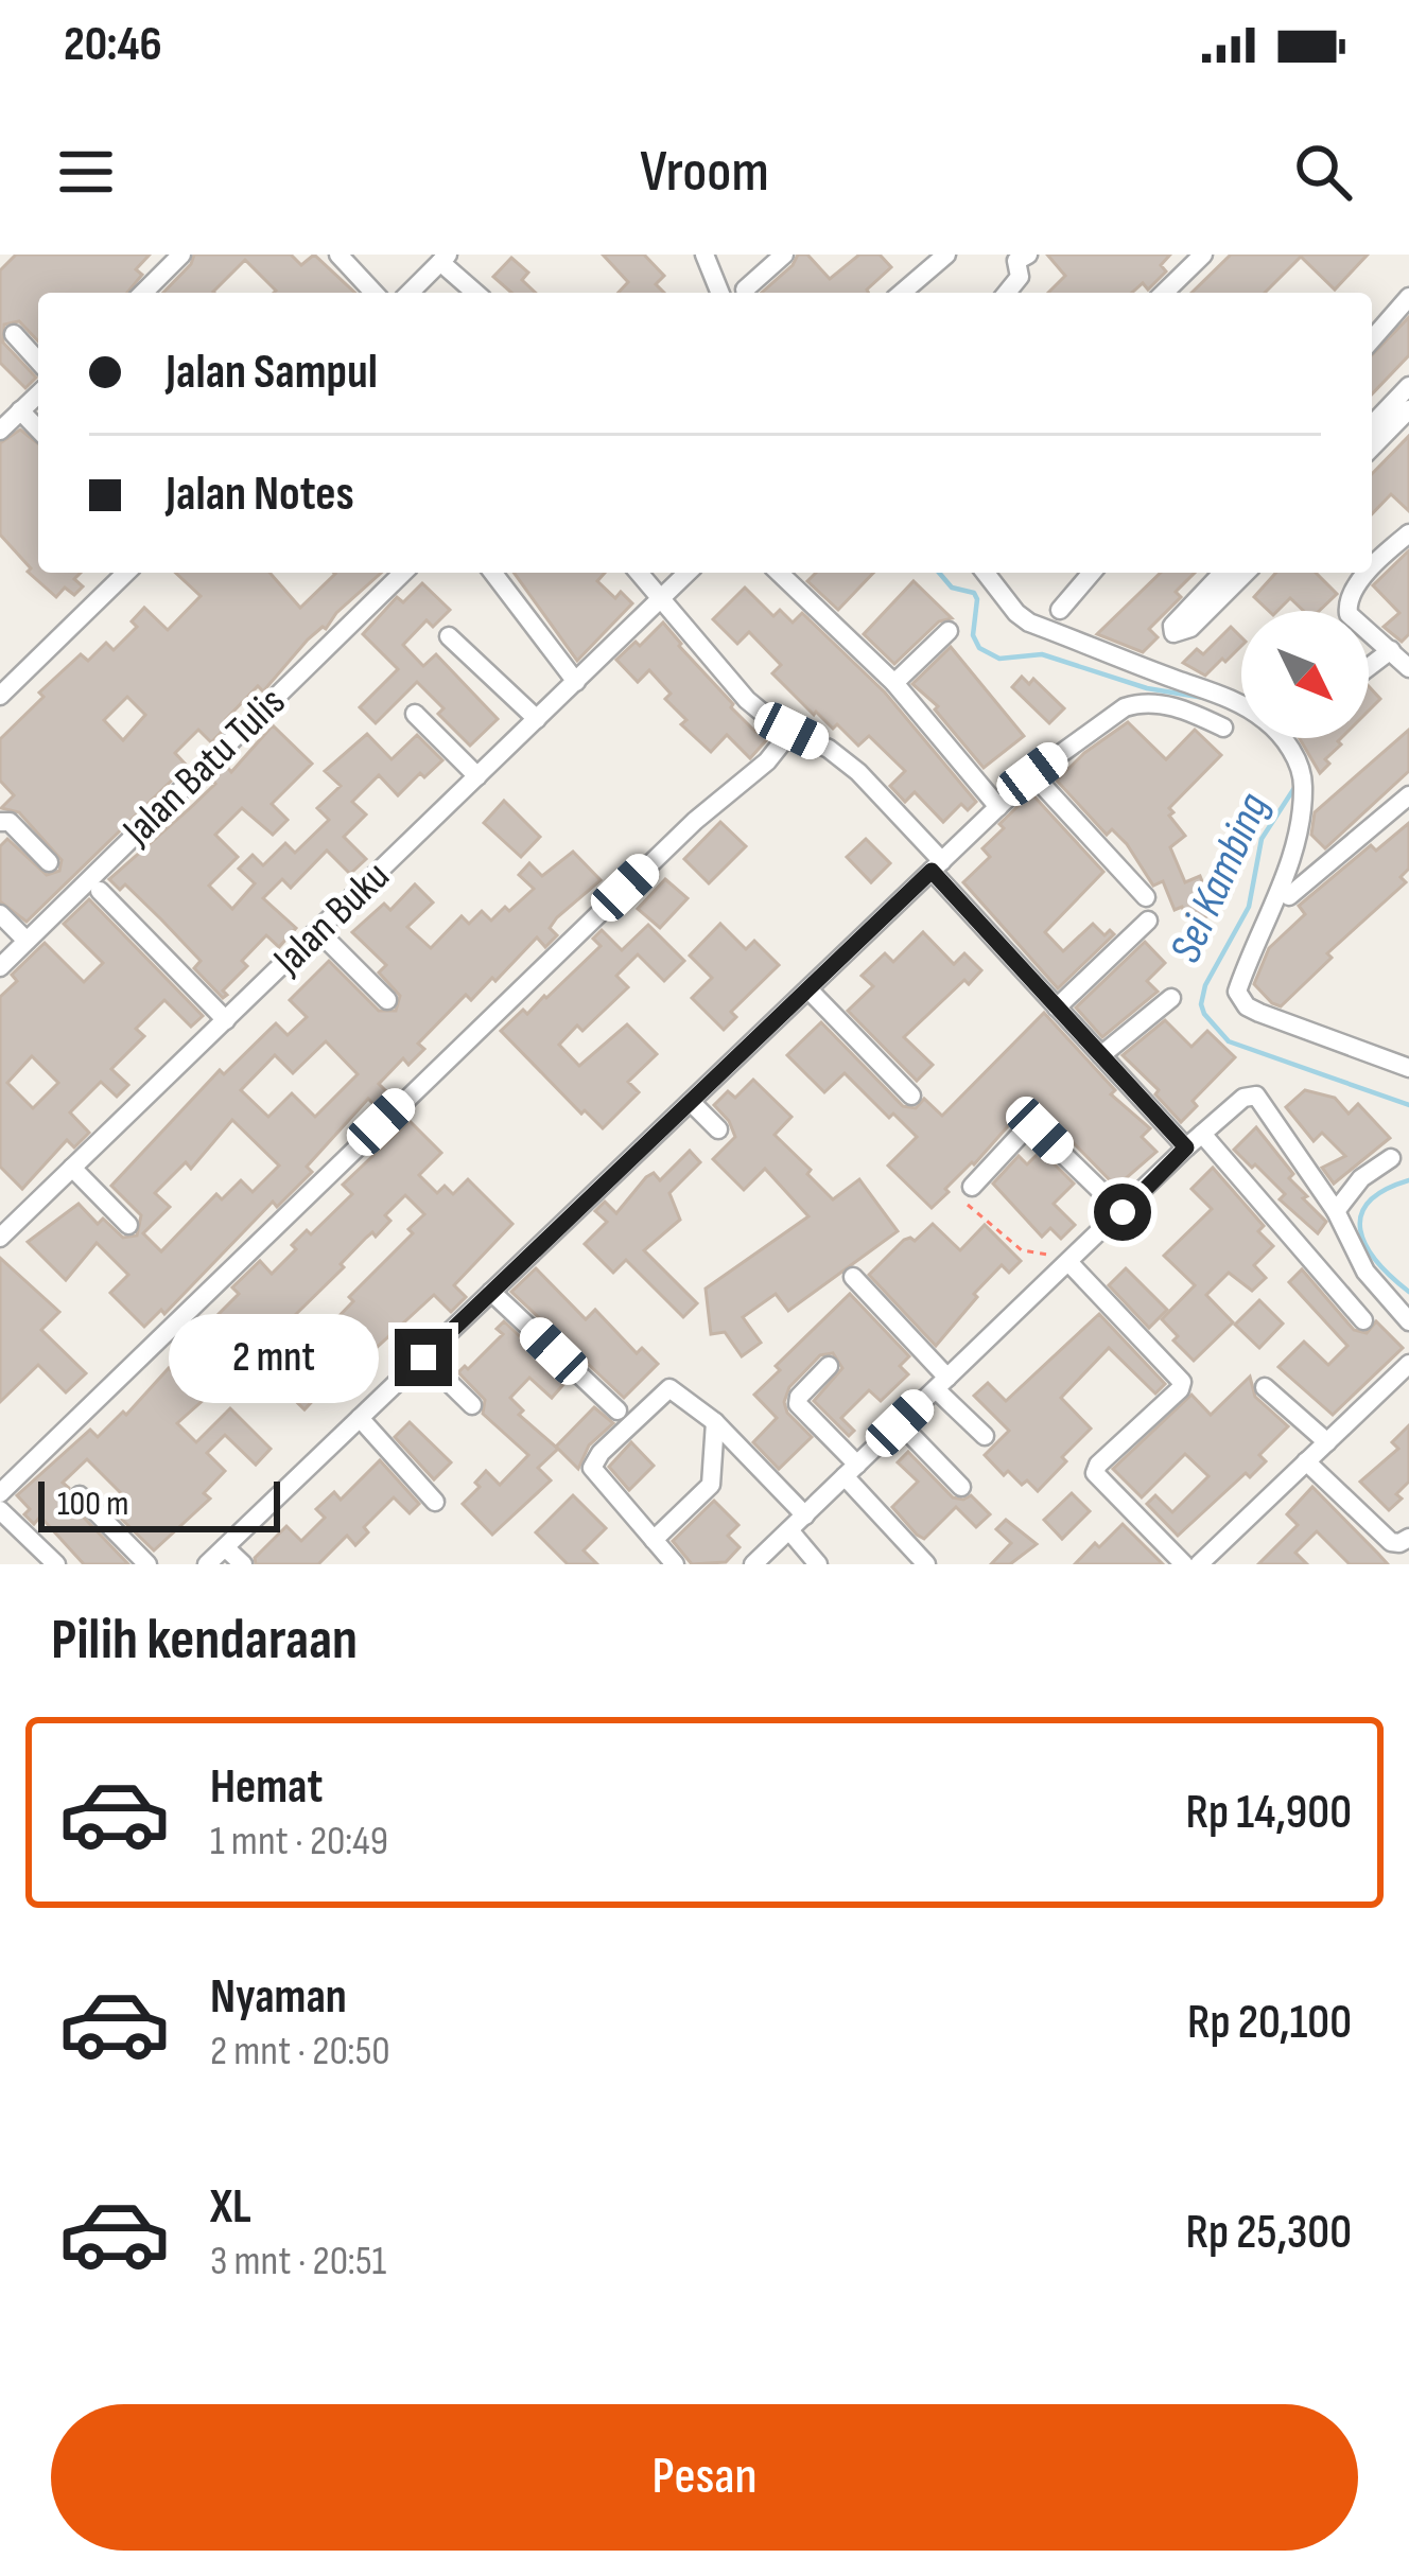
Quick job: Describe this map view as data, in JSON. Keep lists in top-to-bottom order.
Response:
{
  "streets": {
    "street": ["Jalan Batu Tulis", "Jalan Buku"]
  },
  "water": ["Sei Kambing"],
  "scale_bar": "100 m",
  "north": "bottom right",
  "page": {
    "status": "20:46",
    "header": "Vroom",
    "banner": ["Jalan Sampul", "Jalan Notes"],
    "bubble": "2 mnt",
    "scale": "100 m",
    "heading": "Pilih kendaraan",
    "list": [
      {
        "name": "Hemat",
        "note": "1 mnt · 20:49",
        "value": "Rp 14,900"
      },
      {
        "name": "Nyaman",
        "note": "2 mnt · 20:50",
        "value": "Rp 20,100"
      },
      {
        "name": "XL",
        "note": "3 mnt · 20:51",
        "value": "Rp 25,300"
      }
    ],
    "buttons": "Pesan"
  }
}
